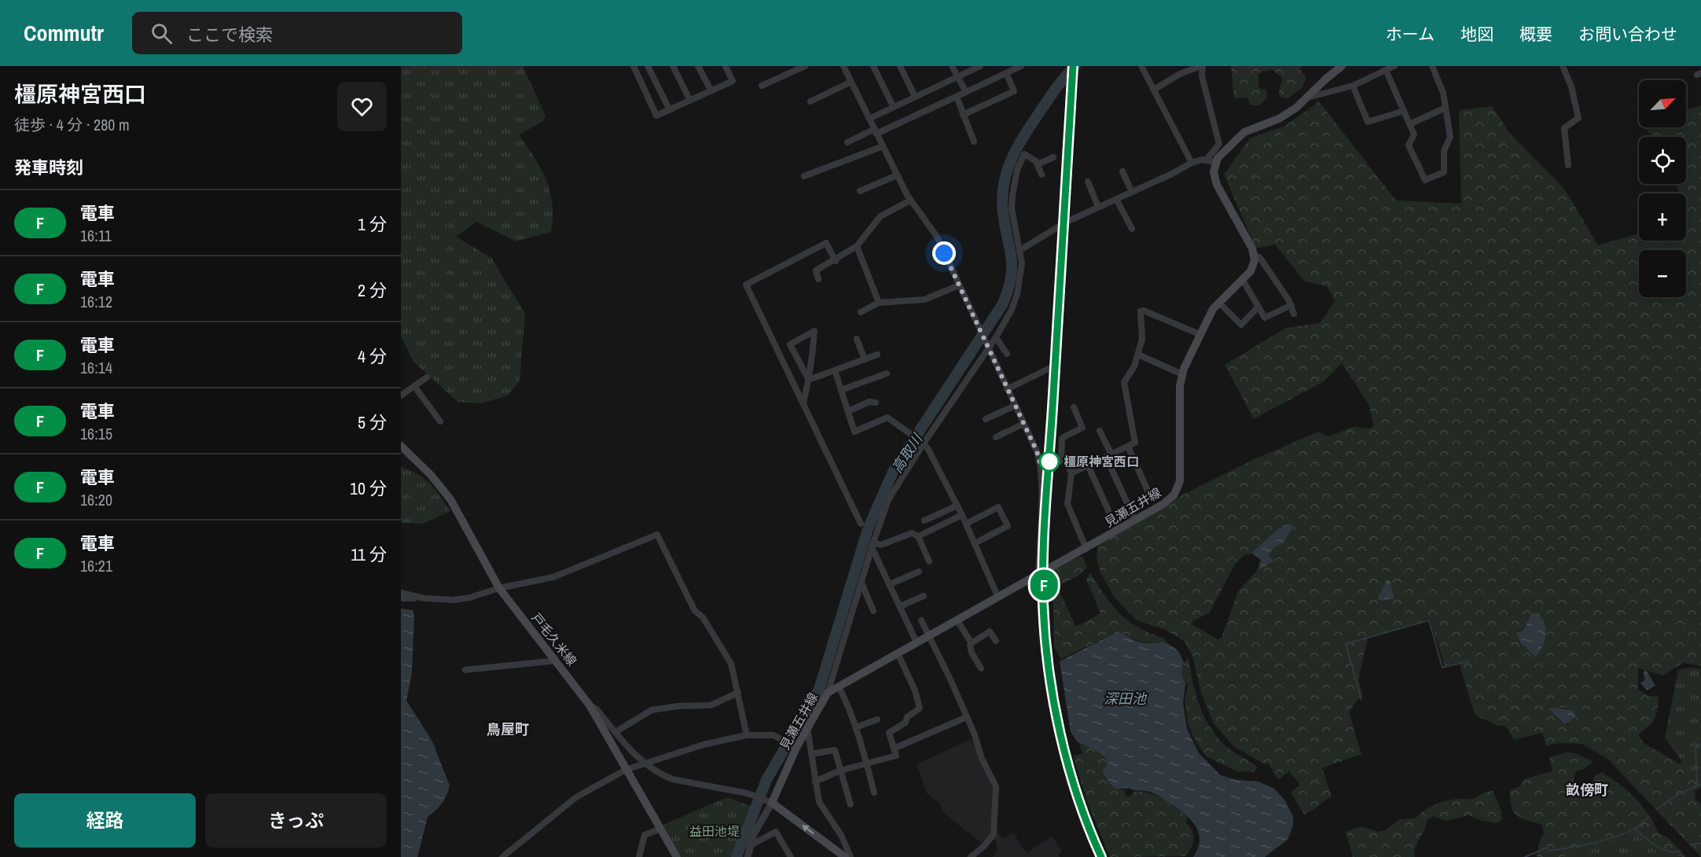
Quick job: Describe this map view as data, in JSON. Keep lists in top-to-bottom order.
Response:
{
  "streets": {
    "main road": ["見瀬五井線", "戸毛久米線"]
  },
  "districts": ["鳥屋町", "畝傍町"],
  "water": ["高取川", "深田池"],
  "parks": ["益田池堤"],
  "places": ["橿原神宮西口"],
  "north": "top right",
  "page": {
    "header": "Commutr",
    "search": "ここで検索",
    "nav": [
      "ホーム",
      "地図",
      "概要",
      "お問い合わせ"
    ],
    "heading": [
      ["橿原神宮西口", "徒歩 · 4 分 · 280 m"],
      "発車時刻"
    ],
    "on_map": "F",
    "map_buttons": ["+", "−"],
    "list": [
      {
        "mark": "F",
        "name": "電車",
        "note": "16:11",
        "value": "1 分"
      },
      {
        "mark": "F",
        "name": "電車",
        "note": "16:12",
        "value": "2 分"
      },
      {
        "mark": "F",
        "name": "電車",
        "note": "16:14",
        "value": "4 分"
      },
      {
        "mark": "F",
        "name": "電車",
        "note": "16:15",
        "value": "5 分"
      },
      {
        "mark": "F",
        "name": "電車",
        "note": "16:20",
        "value": "10 分"
      },
      {
        "mark": "F",
        "name": "電車",
        "note": "16:21",
        "value": "11 分"
      }
    ],
    "buttons": ["経路", "きっぷ"]
  }
}
